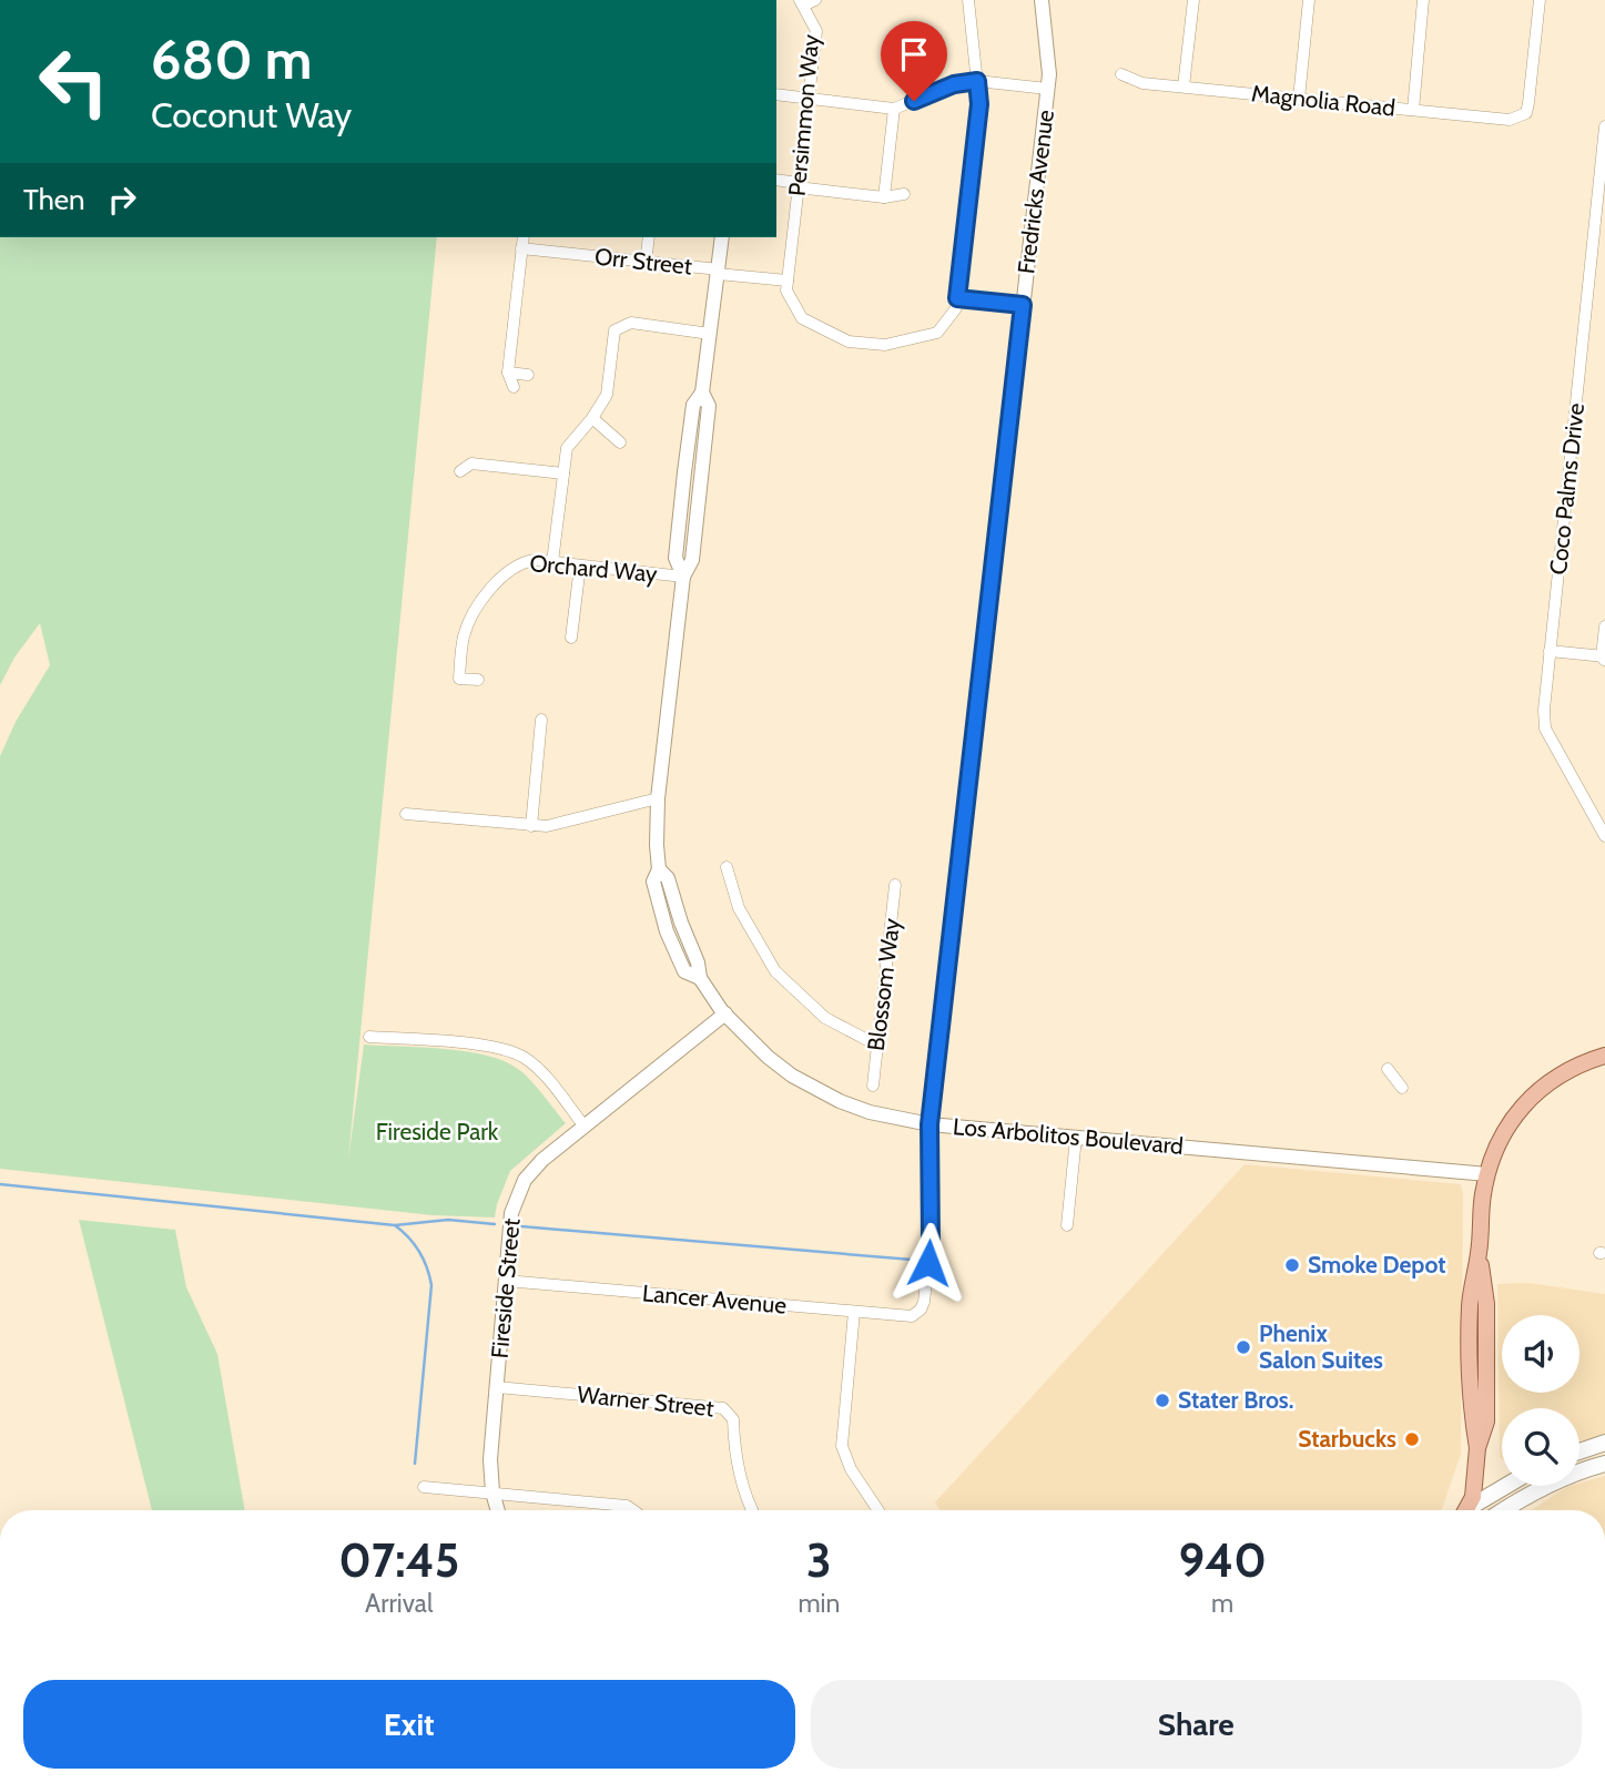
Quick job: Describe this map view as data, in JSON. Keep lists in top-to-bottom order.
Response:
{
  "streets": {
    "street": [
      "Magnolia Road",
      "Persimmon Way",
      "Fredricks Avenue",
      "Orr Street",
      "Coco Palms Drive",
      "Orchard Way",
      "Blossom Way",
      "Los Arbolitos Boulevard",
      "Fireside Street",
      "Lancer Avenue",
      "Warner Street"
    ]
  },
  "crossings": [
    ["Persimmon Way", "Orr Street"],
    ["Fredricks Avenue", "Los Arbolitos Boulevard"],
    ["Fredricks Avenue", "Lancer Avenue"],
    ["Orr Street", "Los Arbolitos Boulevard"],
    ["Orchard Way", "Los Arbolitos Boulevard"],
    ["Los Arbolitos Boulevard", "Fireside Street"],
    ["Fireside Street", "Lancer Avenue"],
    ["Fireside Street", "Warner Street"]
  ],
  "parks": ["Fireside Park"],
  "places": [
    "Smoke Depot",
    "Phenix Salon Suites",
    "Stater Bros.",
    "Starbucks"
  ],
  "page": {
    "turn": ["680 m", "Coconut Way"],
    "then": "Then",
    "eta": [
      "07:45",
      "Arrival",
      "3",
      "min",
      "940",
      "m"
    ],
    "buttons": ["Exit", "Share"]
  }
}
